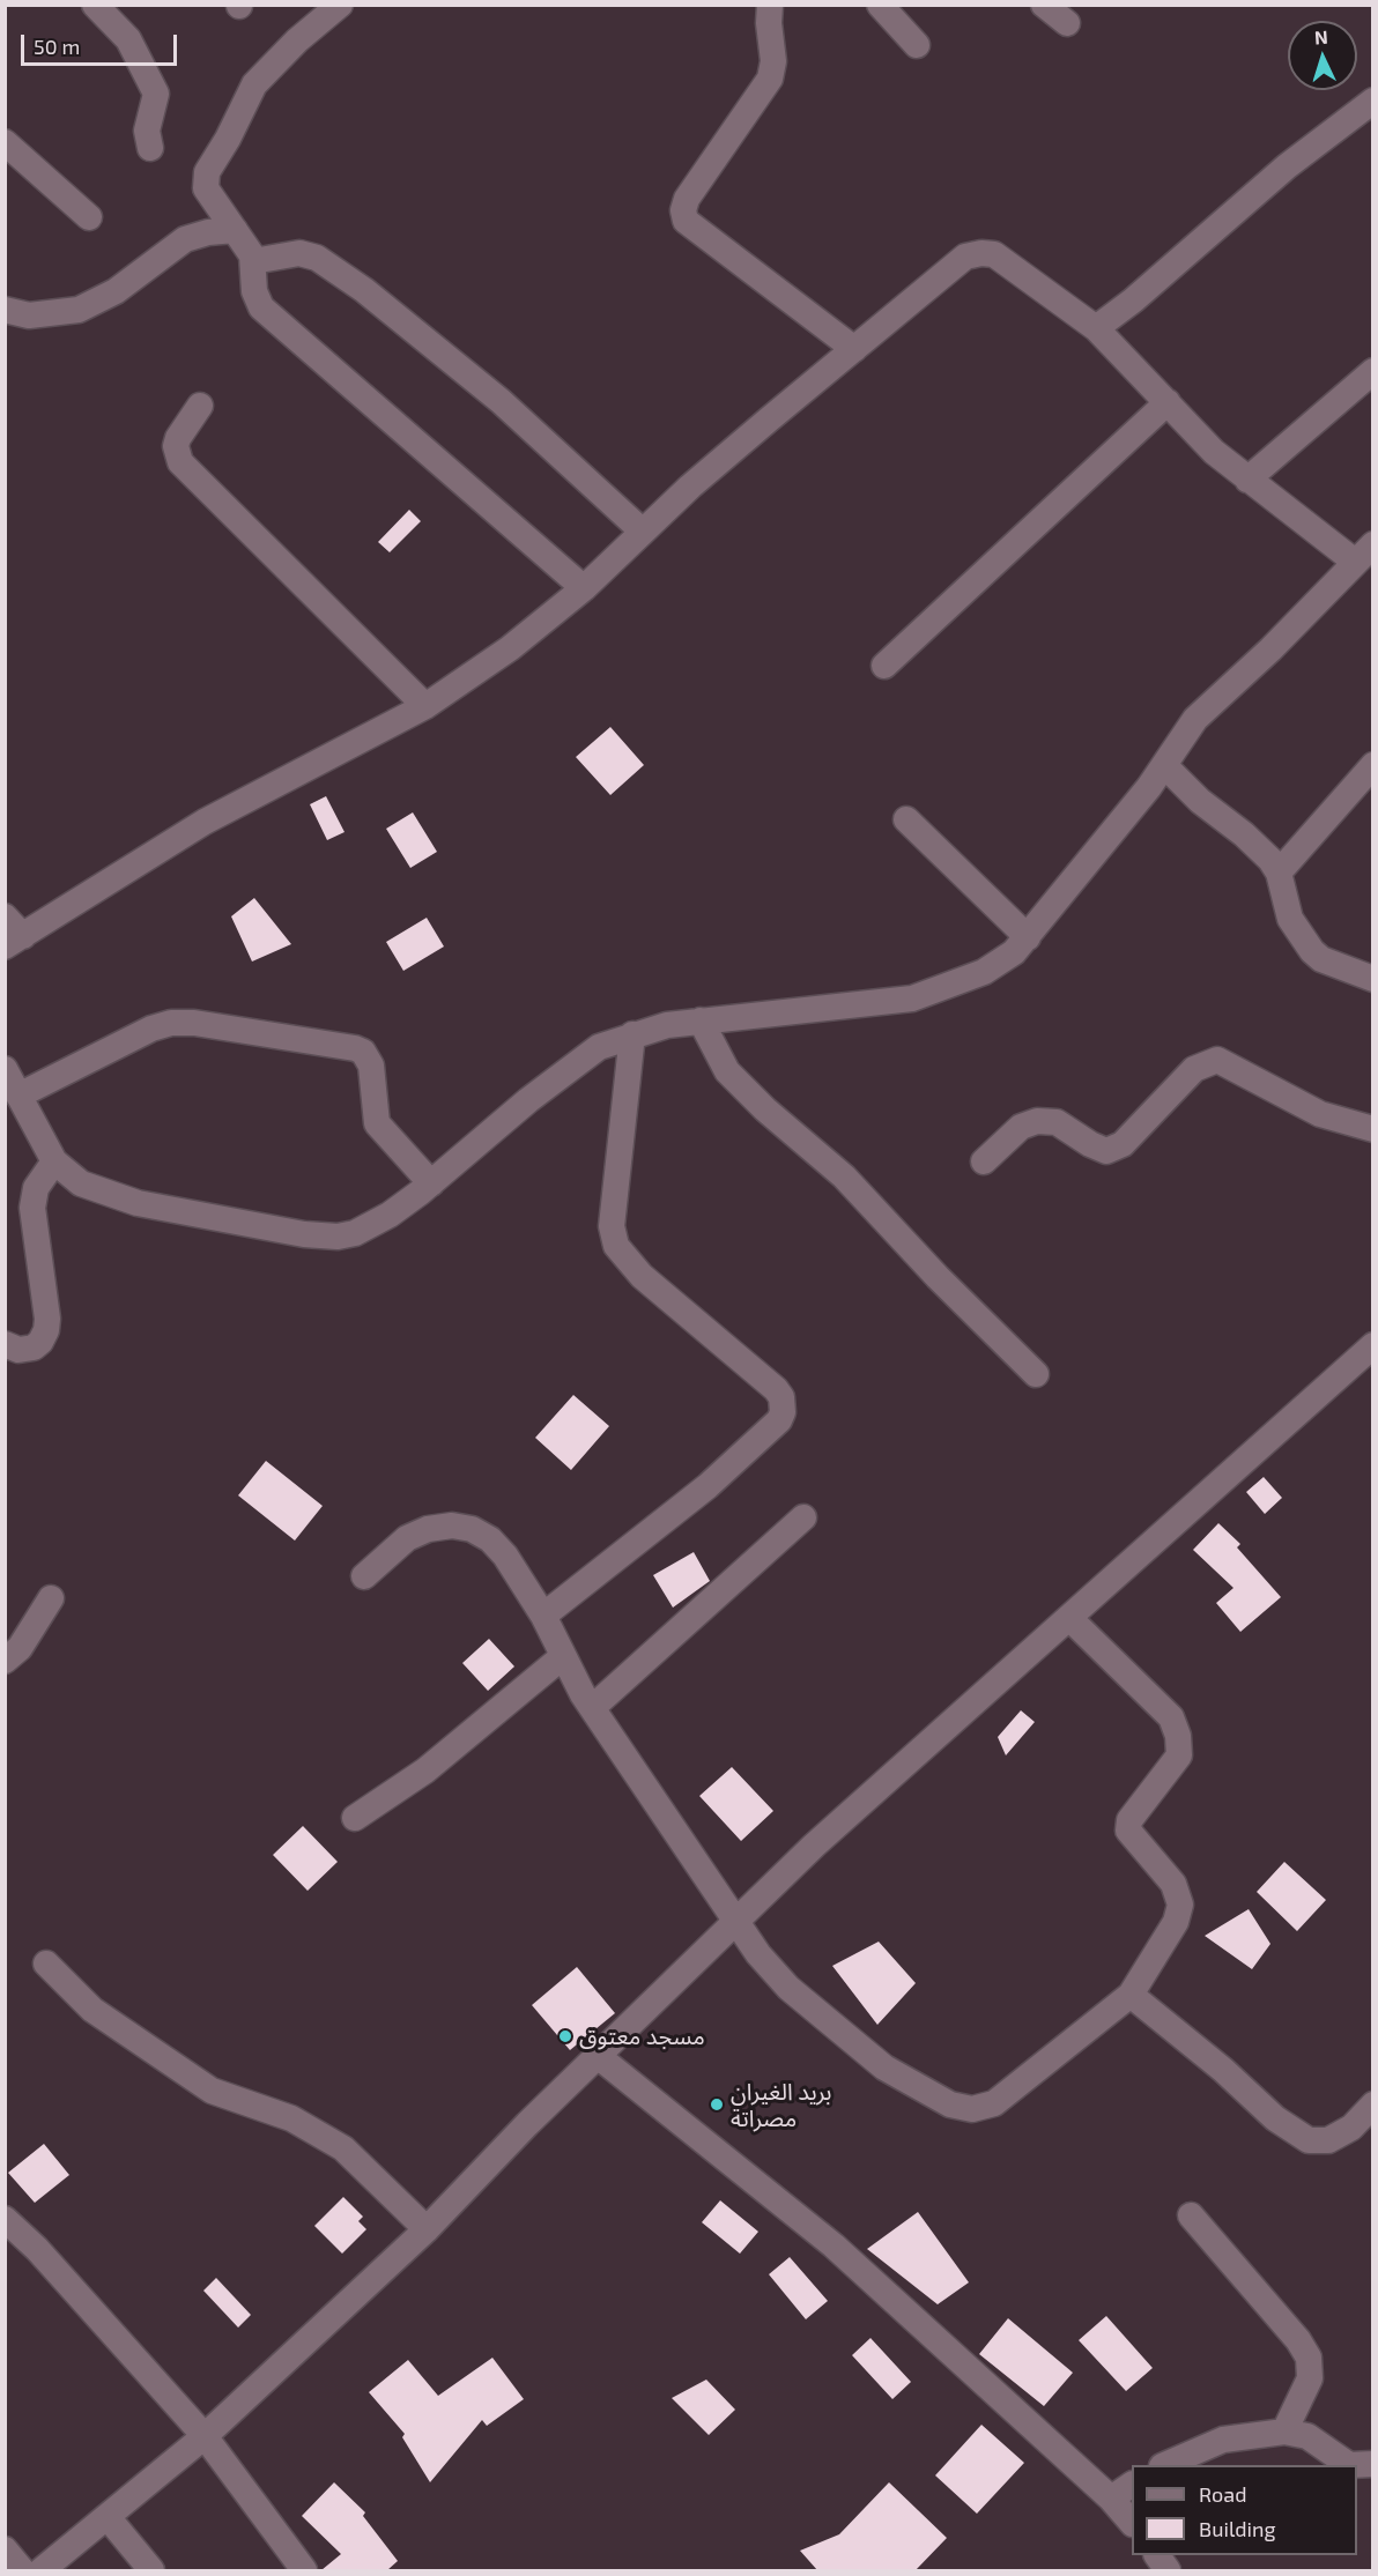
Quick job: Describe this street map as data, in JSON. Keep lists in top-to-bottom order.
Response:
{
  "places": ["مسجد معتوق", "بريد الغيران مصراتة"],
  "legend": ["Road", "Building"],
  "scale_bar": "50 m",
  "north": "top"
}
